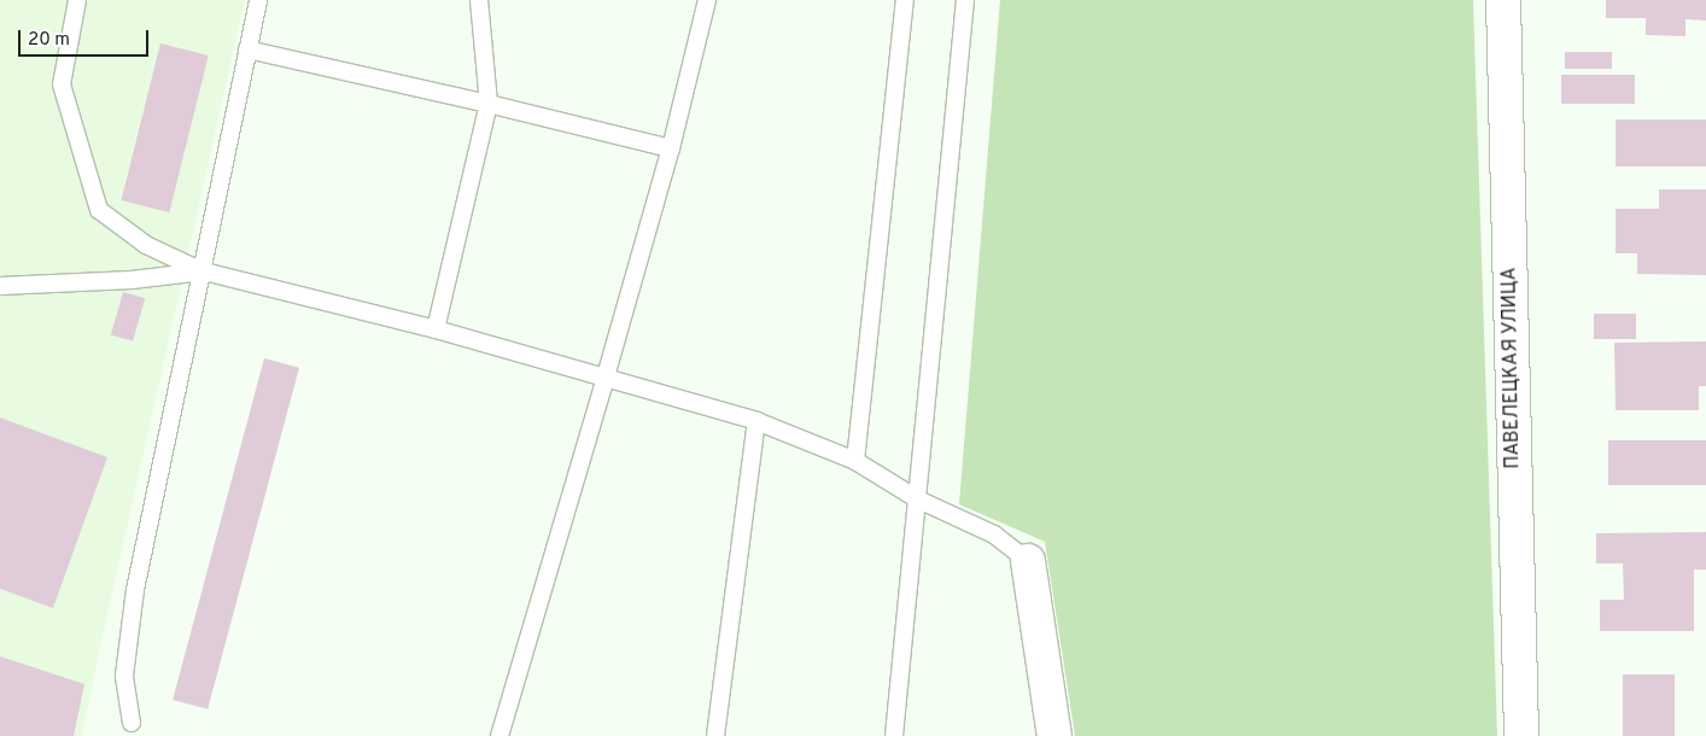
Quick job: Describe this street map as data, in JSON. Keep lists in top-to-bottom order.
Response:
{
  "streets": {
    "street": ["ПАВЕЛЕЦКАЯ УЛИЦА"]
  },
  "scale_bar": "20 m"
}
